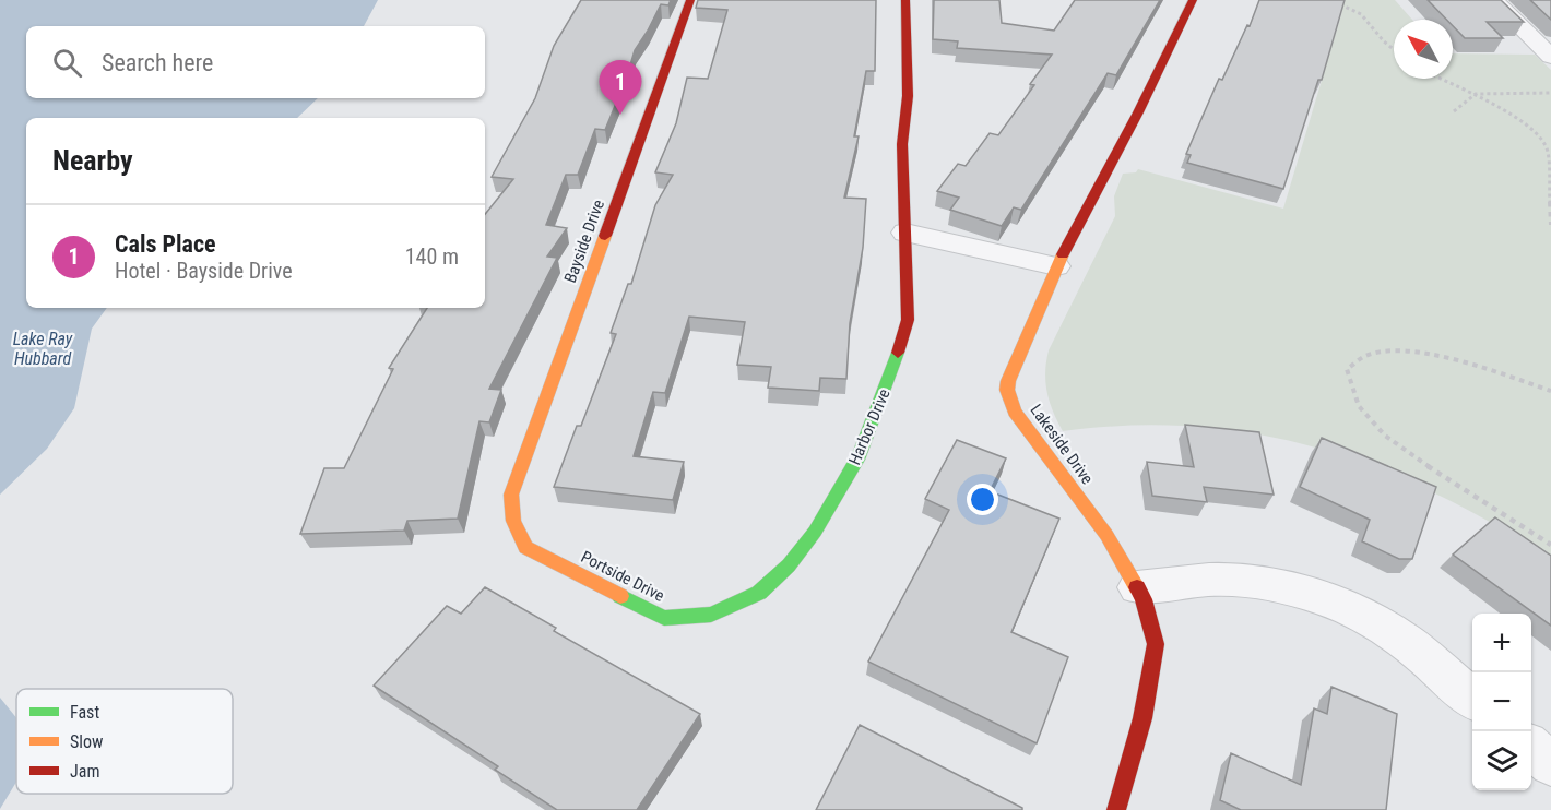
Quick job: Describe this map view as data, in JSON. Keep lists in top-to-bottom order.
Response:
{
  "streets": {
    "street": [
      "Bayside Drive",
      "Harbor Drive",
      "Lakeside Drive",
      "Portside Drive"
    ]
  },
  "crossings": [
    ["Bayside Drive", "Portside Drive"],
    ["Harbor Drive", "Portside Drive"]
  ],
  "water": ["Lake Ray Hubbard"],
  "legend": ["Fast", "Slow", "Jam"],
  "north": "top left",
  "page": {
    "search": "Search here",
    "pins": "1",
    "heading": "Nearby",
    "list": [
      {
        "mark": "1",
        "name": "Cals Place",
        "note": "Hotel · Bayside Drive",
        "value": "140 m"
      }
    ],
    "map_buttons": ["+", "−"]
  }
}
